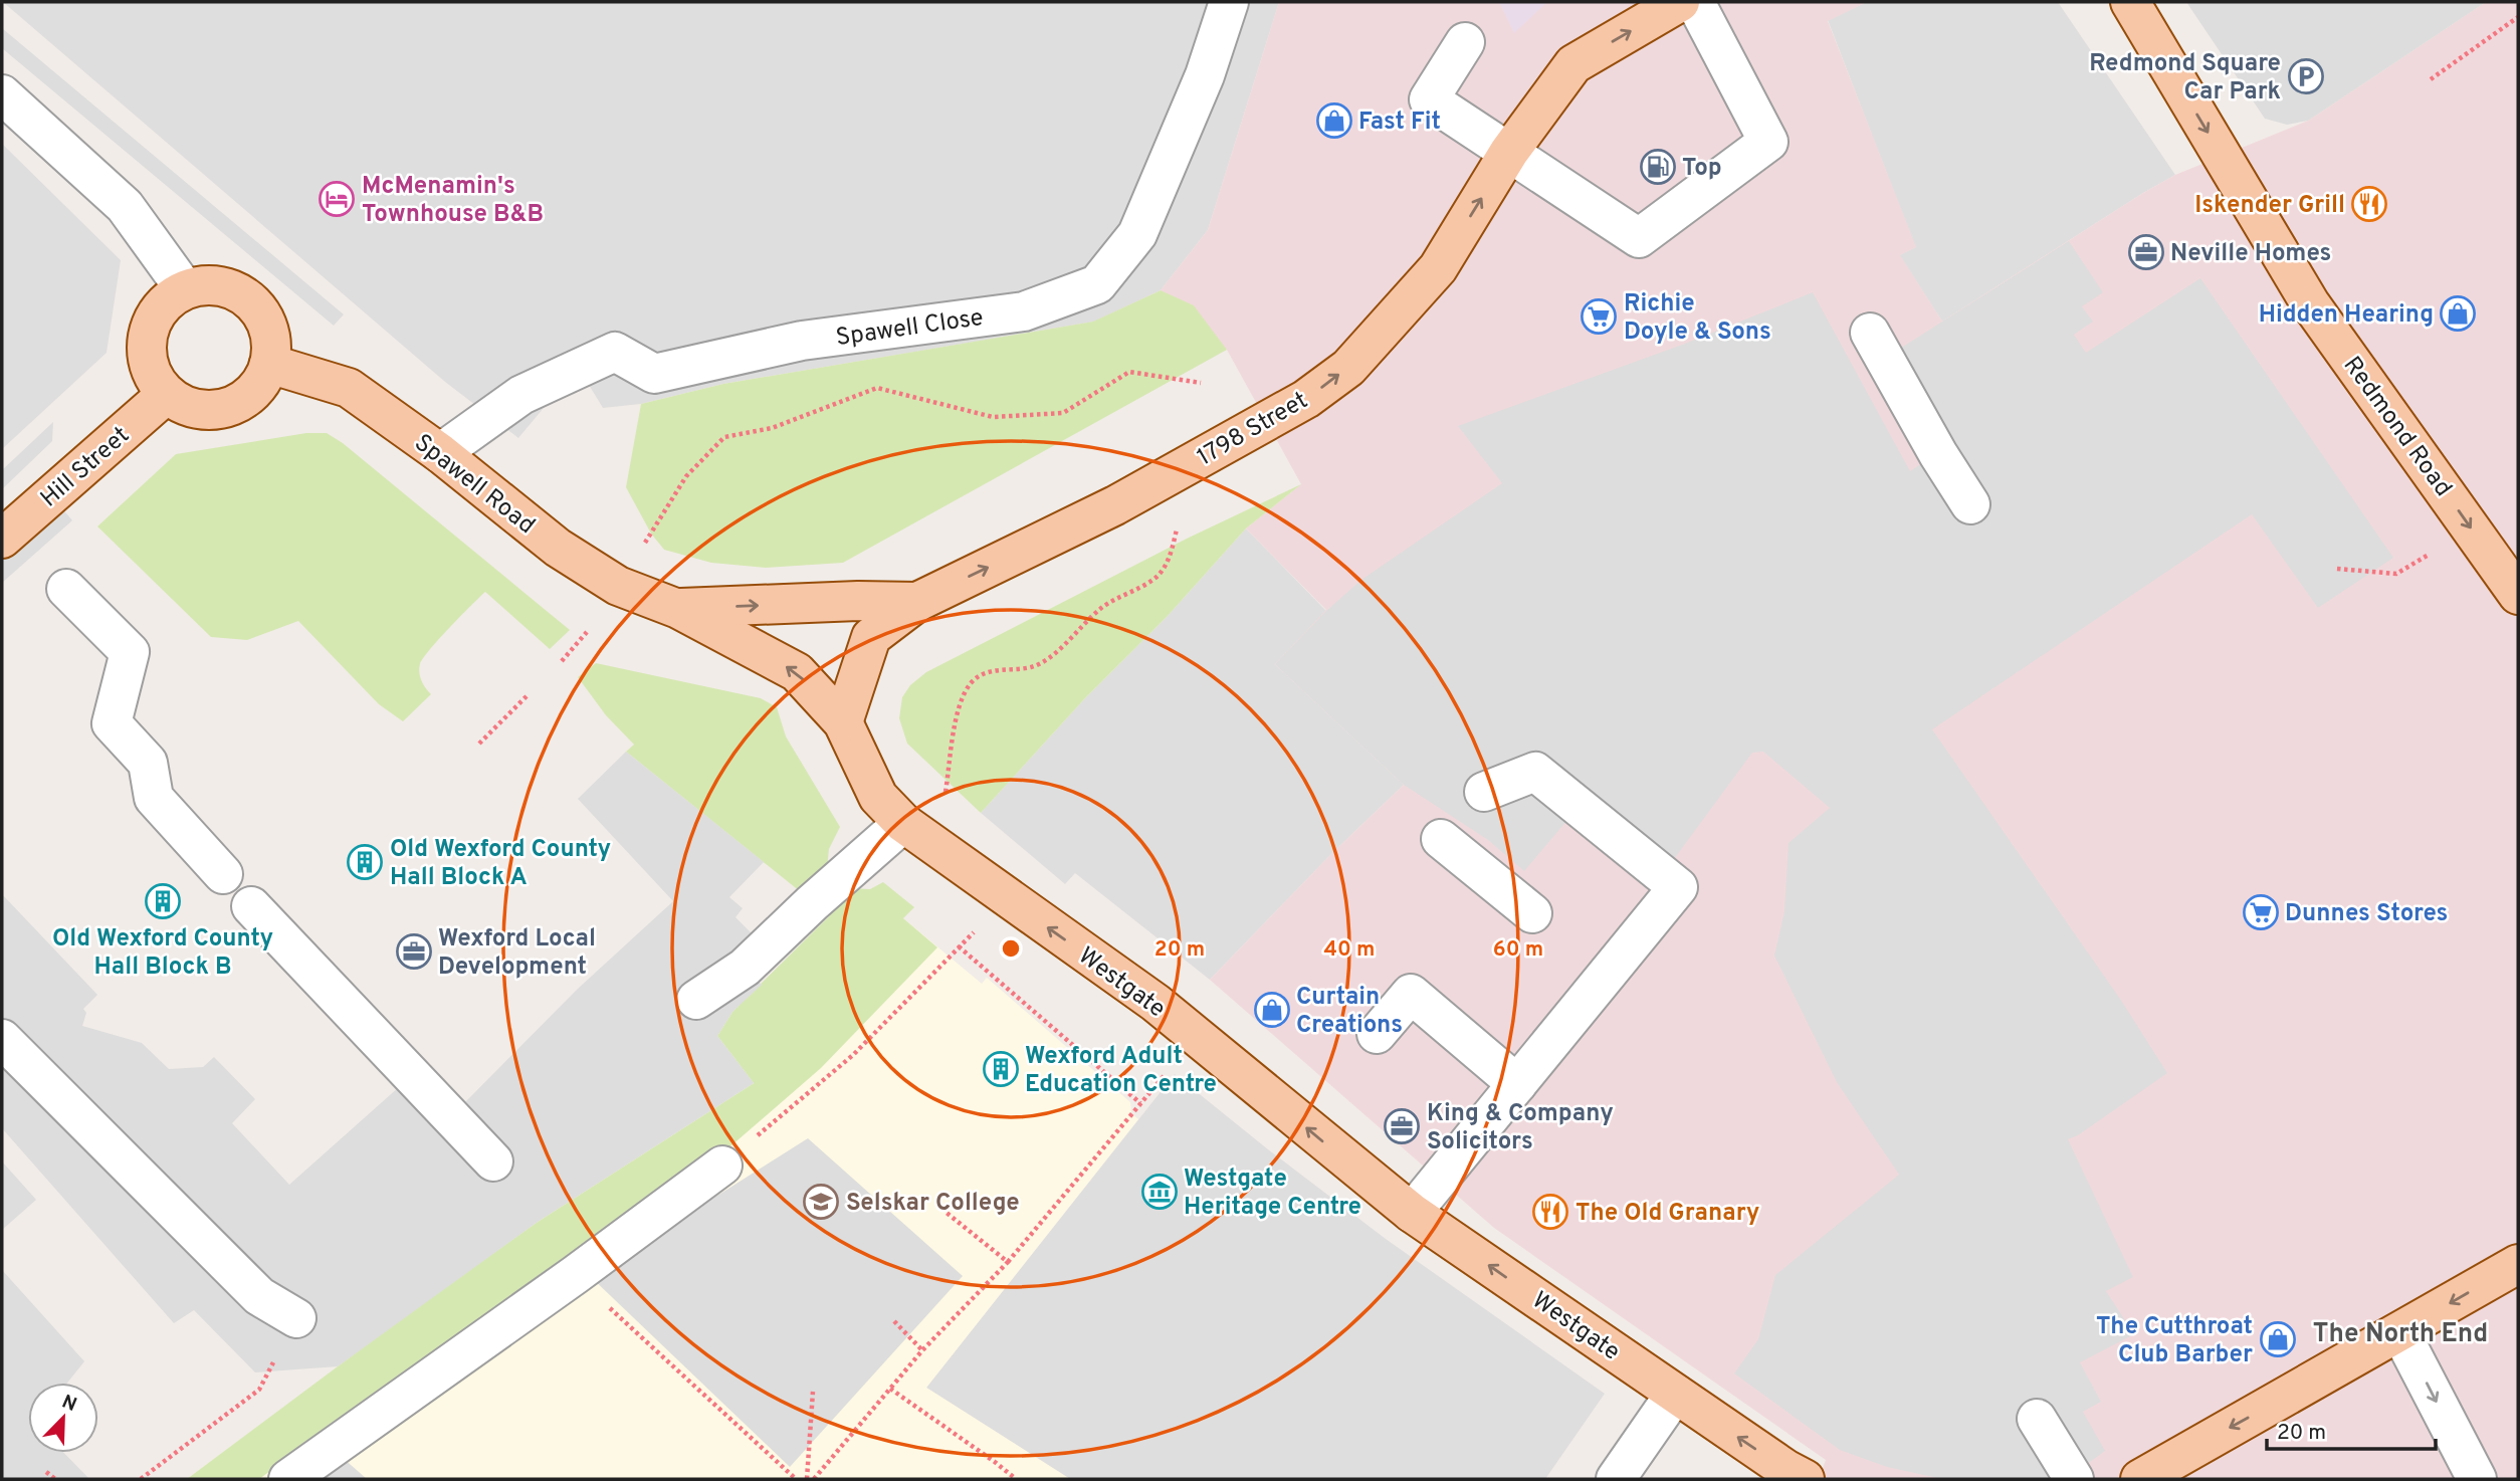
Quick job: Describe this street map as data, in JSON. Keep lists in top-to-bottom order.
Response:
{
  "streets": {
    "main road": [
      "Redmond Road",
      "1798 Street",
      "Hill Street",
      "Spawell Road",
      "Westgate"
    ],
    "street": ["Spawell Close"]
  },
  "crossings": [
    ["Spawell Close", "Spawell Road"],
    ["1798 Street", "Spawell Road"],
    ["1798 Street", "Westgate"],
    ["Hill Street", "Spawell Road"],
    ["Spawell Road", "Westgate"]
  ],
  "one_way": ["Redmond Road", "1798 Street", "Westgate"],
  "districts": ["The North End"],
  "places": {
    "parking": ["Redmond Square Car Park"],
    "shop": [
      "Fast Fit",
      "Hidden Hearing",
      "Curtain Creations",
      "The Cutthroat Club Barber"
    ],
    "fuel station": ["Top"],
    "hotel": ["McMenamin's Townhouse B&B"],
    "restaurant": ["Iskender Grill", "The Old Granary"],
    "office": ["Neville Homes", "Wexford Local Development", "King & Company Solicitors"],
    "supermarket": ["Richie Doyle & Sons", "Dunnes Stores"],
    "building": ["Old Wexford County Hall Block A", "Old Wexford County Hall Block B", "Wexford Adult Education Centre"],
    "museum": ["Westgate Heritage Centre"],
    "school or university": ["Selskar College"]
  },
  "scale_bar": "20 m",
  "north": "top right",
  "rings": ["20 m", "40 m", "60 m"]
}
